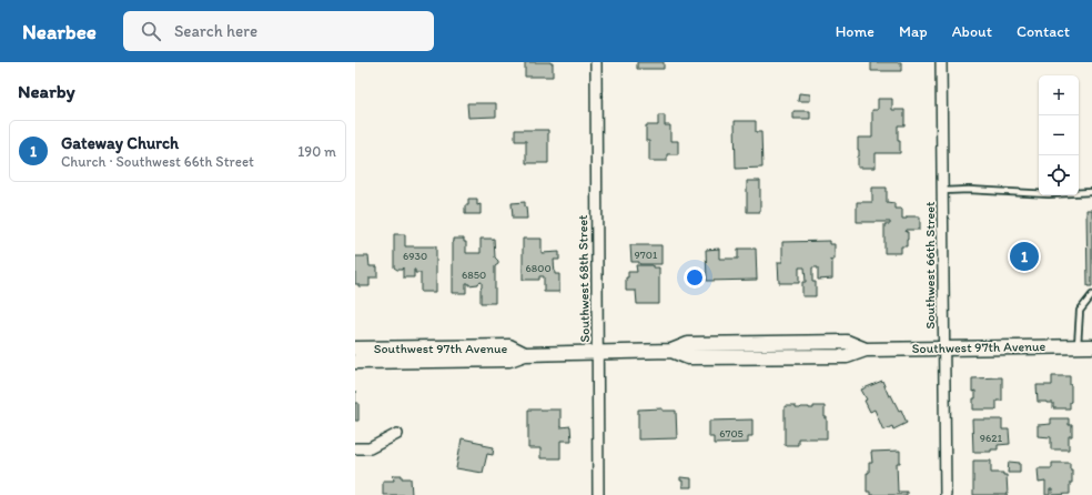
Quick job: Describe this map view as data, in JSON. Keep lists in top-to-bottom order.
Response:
{
  "streets": {
    "street": ["Southwest 66th Street", "Southwest 68th Street", "Southwest 97th Avenue"]
  },
  "crossings": [
    ["Southwest 66th Street", "Southwest 97th Avenue"],
    ["Southwest 68th Street", "Southwest 97th Avenue"]
  ],
  "house_numbers": [
    "9701",
    "6930",
    "6800",
    "6850",
    "6705",
    "9621"
  ],
  "page": {
    "header": "Nearbee",
    "search": "Search here",
    "nav": [
      "Home",
      "Map",
      "About",
      "Contact"
    ],
    "heading": "Nearby",
    "map_buttons": ["+", "−"],
    "list": [
      {
        "mark": "1",
        "name": "Gateway Church",
        "note": "Church · Southwest 66th Street",
        "value": "190 m"
      }
    ],
    "pins": "1"
  }
}
